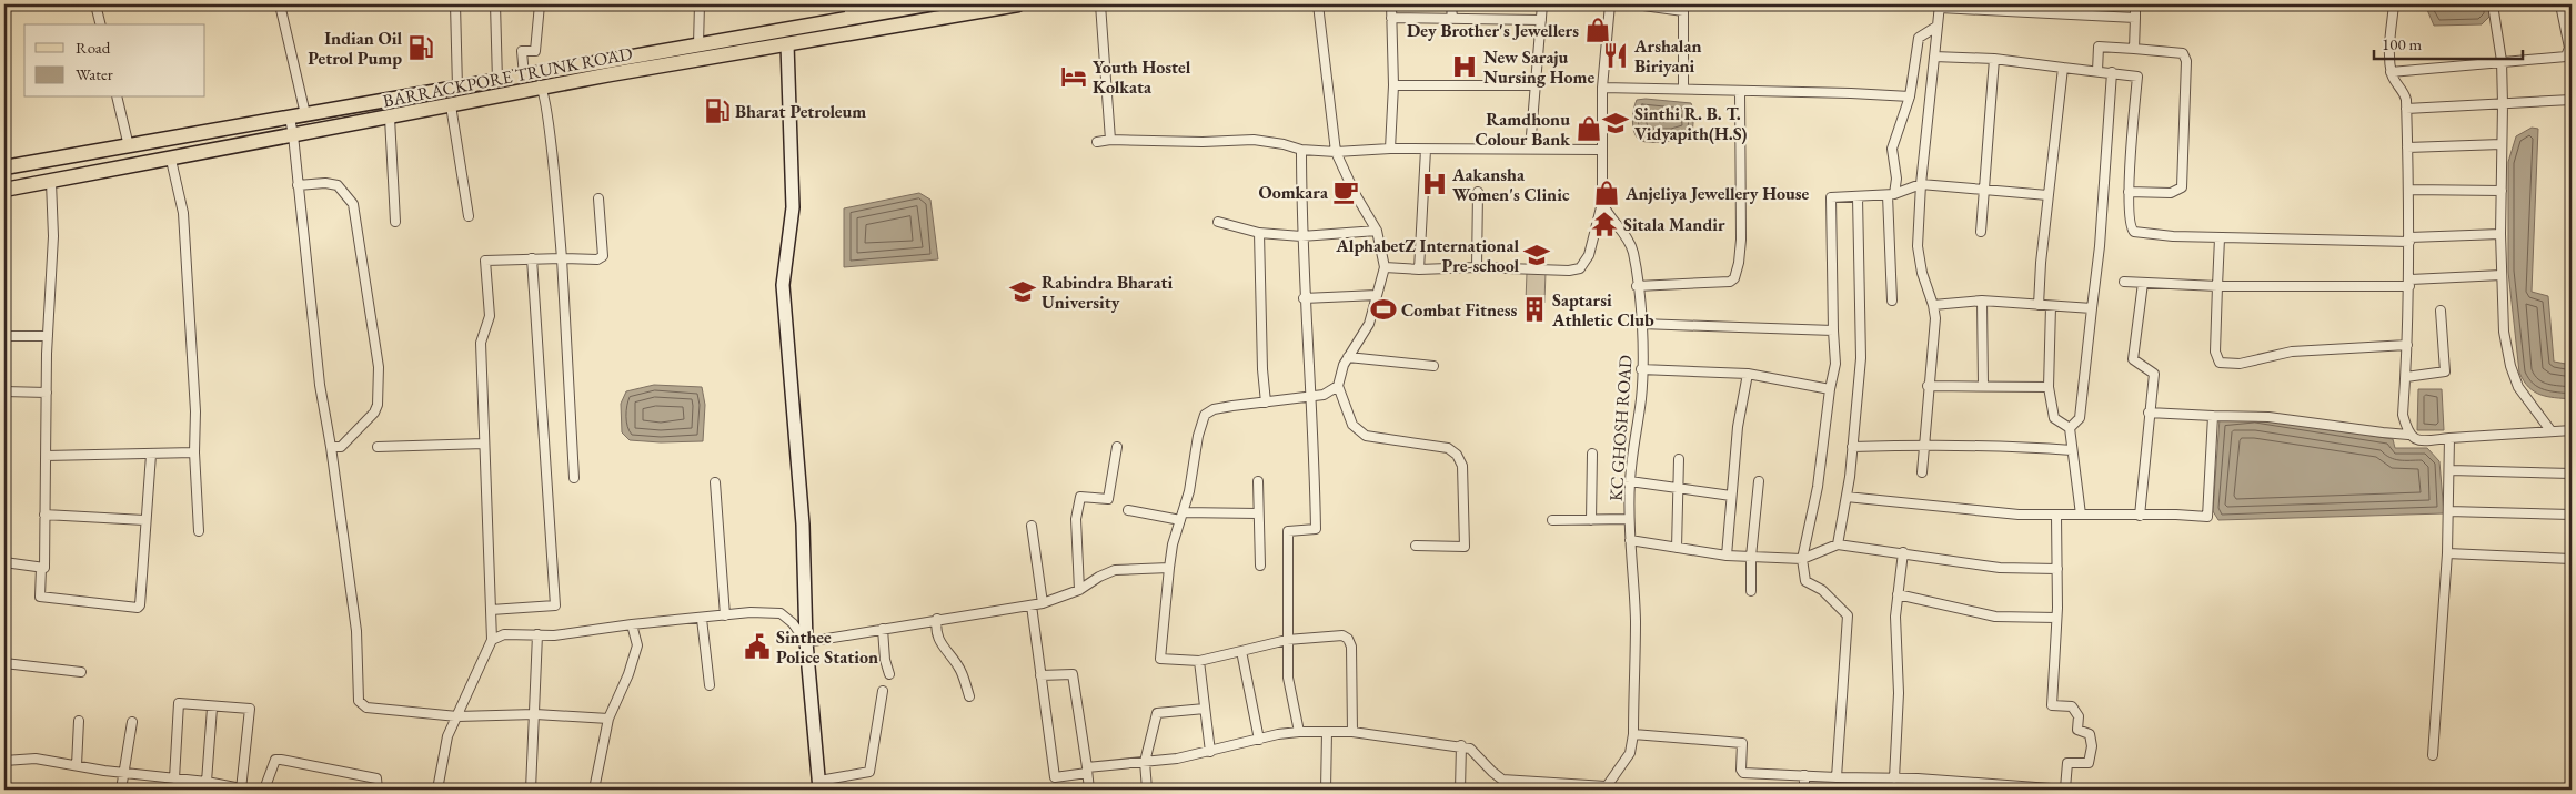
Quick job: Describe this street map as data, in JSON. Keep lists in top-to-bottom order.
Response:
{
  "streets": {
    "main road": ["BARRACKPORE TRUNK ROAD"],
    "street": ["KC GHOSH ROAD"]
  },
  "places": {
    "shop": ["Dey Brother's Jewellers", "Ramdhonu Colour Bank", "Anjeliya Jewellery House"],
    "fuel station": ["Indian Oil Petrol Pump", "Bharat Petroleum"],
    "restaurant": ["Arshalan Biriyani"],
    "hospital": ["New Saraju Nursing Home", "Aakansha Women's Clinic"],
    "hotel": ["Youth Hostel Kolkata"],
    "school or university": ["Sinthi R. B. T. Vidyapith(H.S)", "AlphabetZ International Pre-school", "Rabindra Bharati University"],
    "cafe": ["Oomkara"],
    "temple": ["Sitala Mandir"],
    "sports": ["Combat Fitness"],
    "building": ["Saptarsi Athletic Club"],
    "public building": ["Sinthee Police Station"]
  },
  "legend": ["Road", "Water"],
  "scale_bar": "100 m"
}
